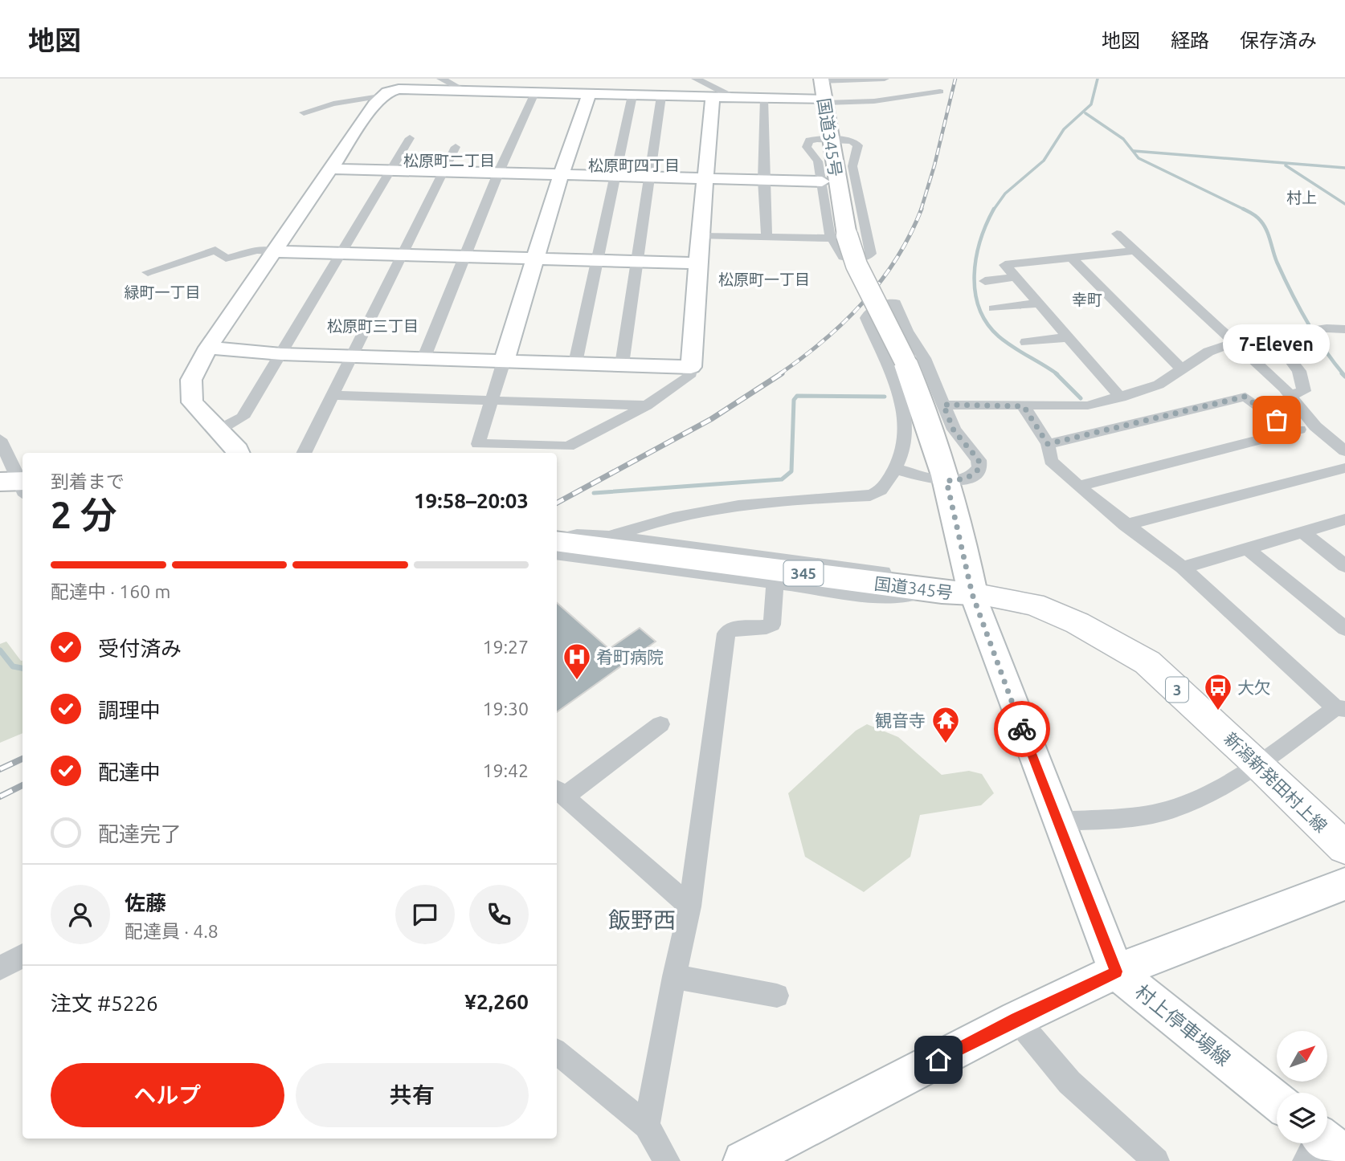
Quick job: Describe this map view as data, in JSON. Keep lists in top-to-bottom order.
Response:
{
  "streets": {
    "highway": ["国道345号", "345"],
    "main road": ["3", "新潟新発田村上線"],
    "street": ["村上停車場線"]
  },
  "crossings": [
    ["国道345号", "新潟新発田村上線"]
  ],
  "districts": [
    "松原町二丁目",
    "松原町四丁目",
    "村上",
    "松原町一丁目",
    "緑町一丁目",
    "幸町",
    "松原町三丁目",
    "飯野西"
  ],
  "places": {
    "other": ["7-Eleven"],
    "hospital": ["肴町病院"],
    "bus stop": ["大欠"],
    "temple": ["観音寺"]
  },
  "north": "top right",
  "page": {
    "header": "地図",
    "nav": ["地図", "経路", "保存済み"],
    "bubble": "7-Eleven",
    "heading": ["2 分", "到着まで", "19:58–20:03"],
    "panel": [
      "佐藤",
      "配達員 · 4.8",
      "注文 #5226",
      "¥2,260"
    ],
    "bar": "配達中 · 160 m",
    "list": [
      ["受付済み", "19:27"],
      ["調理中", "19:30"],
      ["配達中", "19:42"],
      "配達完了"
    ],
    "buttons": ["ヘルプ", "共有"]
  }
}
